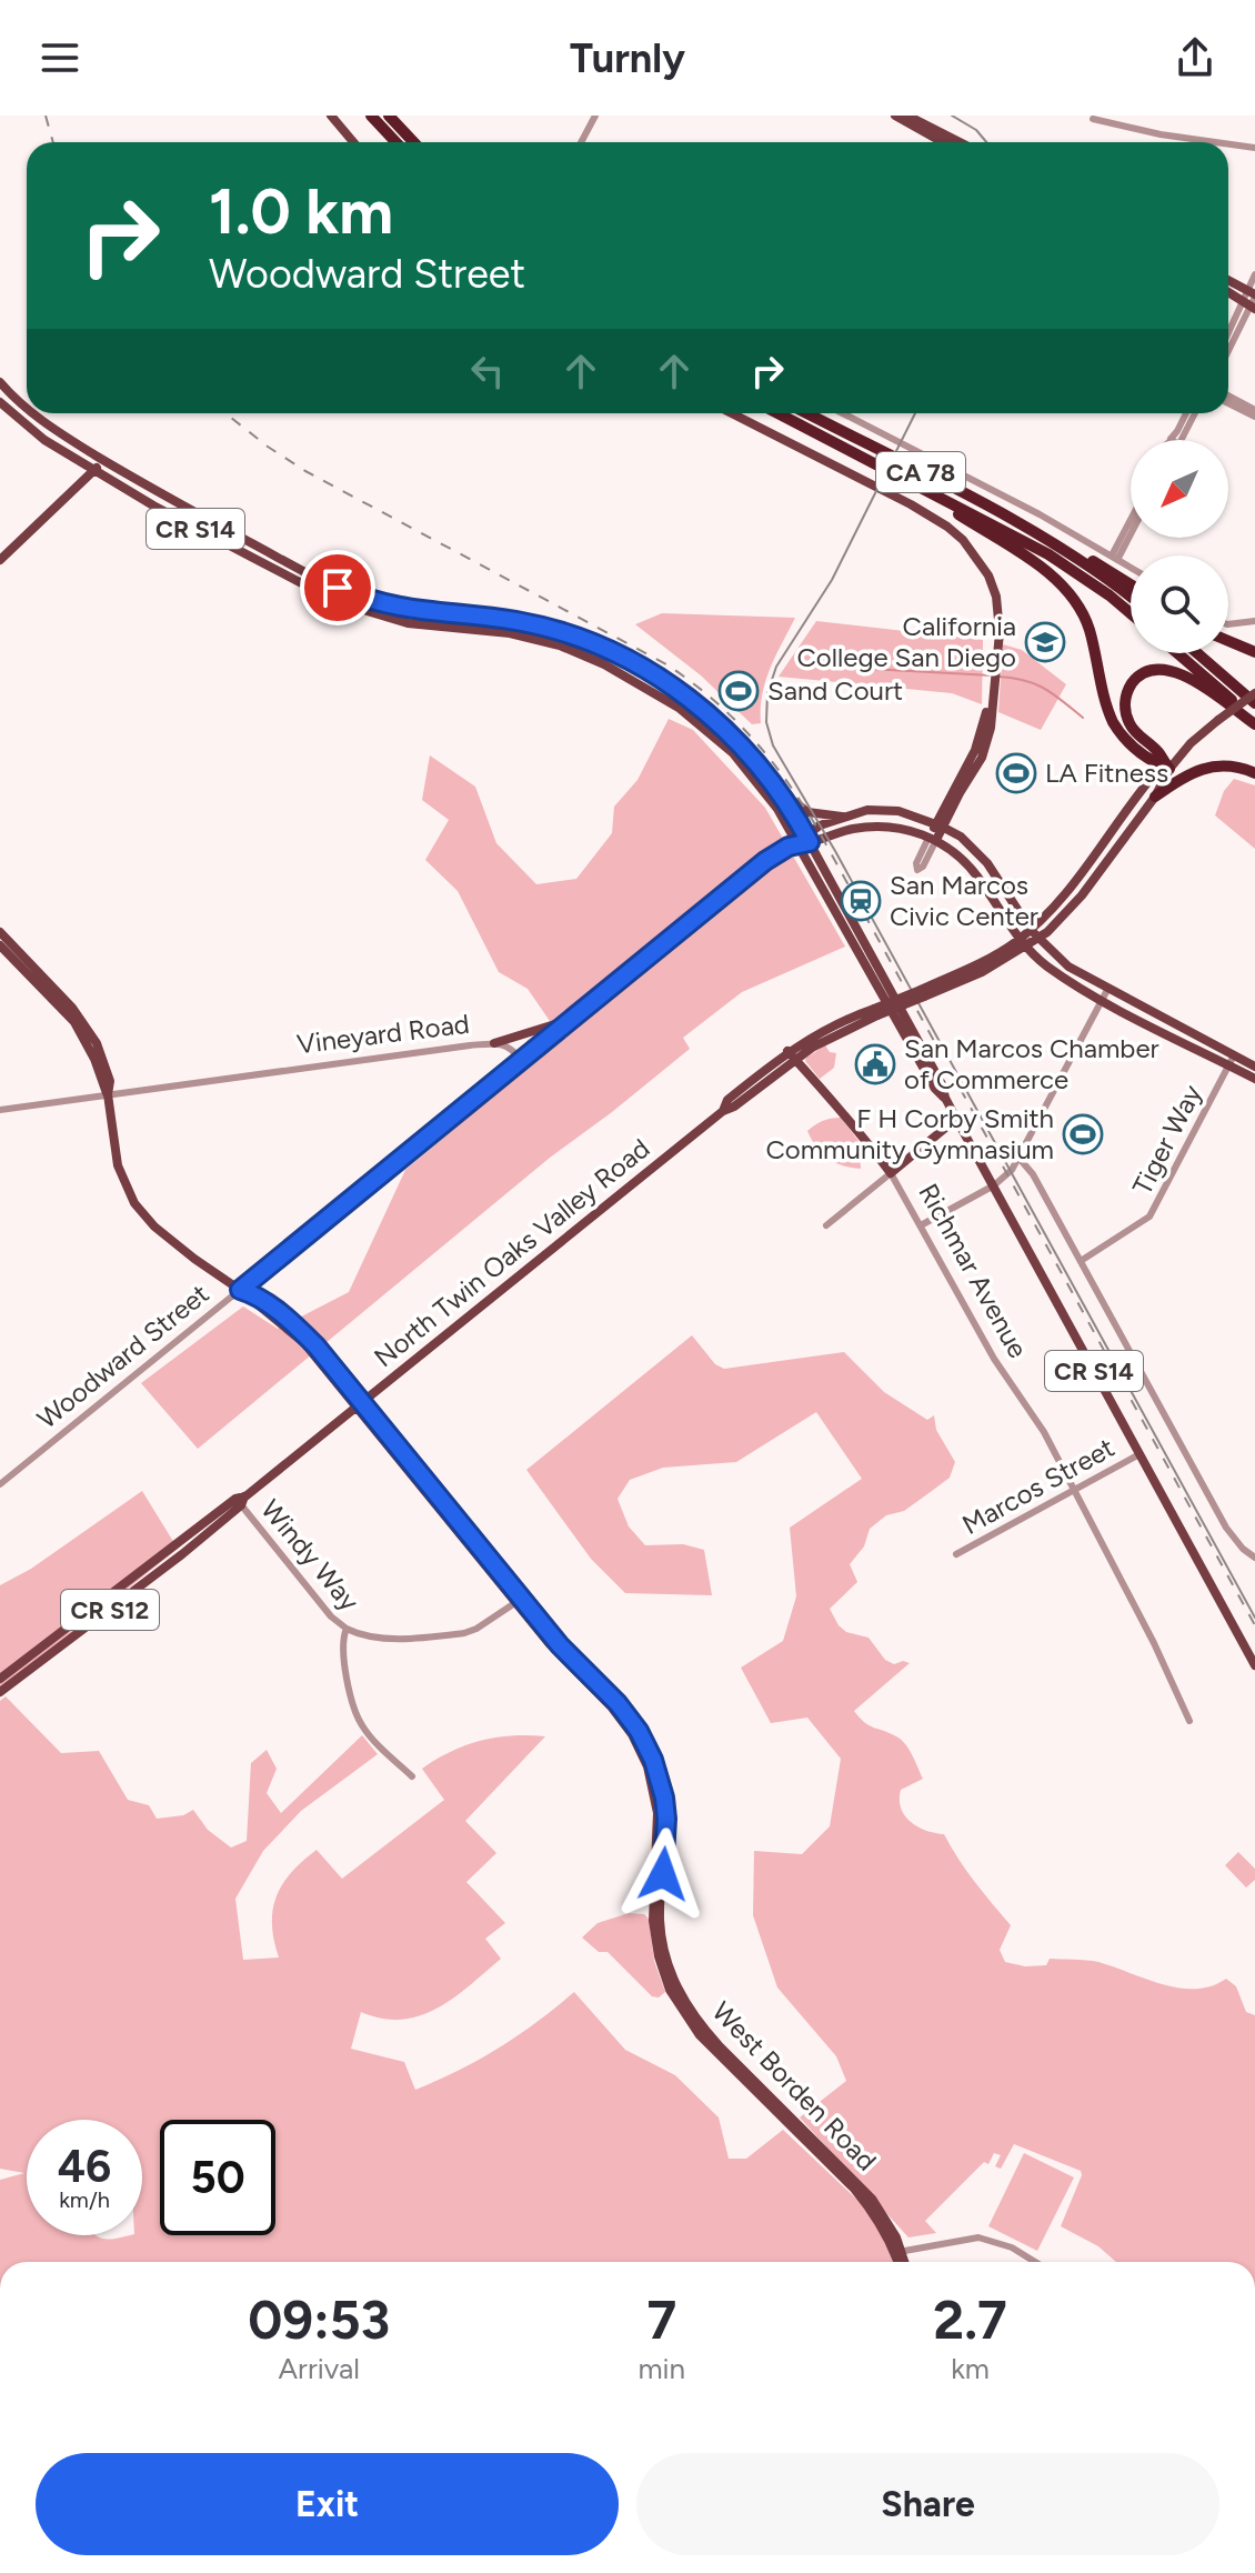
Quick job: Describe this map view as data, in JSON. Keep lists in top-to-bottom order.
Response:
{
  "streets": {
    "highway": ["CA 78"],
    "main road": [
      "CR S14",
      "North Twin Oaks Valley Road",
      "Richmar Avenue",
      "Woodward Street",
      "CR S12",
      "West Borden Road"
    ],
    "street": [
      "Vineyard Road",
      "Tiger Way",
      "Marcos Street",
      "Windy Way"
    ]
  },
  "crossings": [
    ["CR S14", "Marcos Street"],
    ["Vineyard Road", "Woodward Street"],
    ["North Twin Oaks Valley Road", "Richmar Avenue"],
    ["North Twin Oaks Valley Road", "Windy Way"],
    ["North Twin Oaks Valley Road", "West Borden Road"],
    ["Richmar Avenue", "Marcos Street"]
  ],
  "places": {
    "school or university": ["California College San Diego"],
    "sports": ["Sand Court", "LA Fitness", "F H Corby Smith Community Gymnasium"],
    "station": ["San Marcos Civic Center"],
    "public building": ["San Marcos Chamber of Commerce"]
  },
  "north": "bottom left",
  "page": {
    "header": "Turnly",
    "turn": ["1.0 km", "Woodward Street"],
    "speed": "46 km/h",
    "limit": "50",
    "eta": [
      "09:53",
      "Arrival",
      "7",
      "min",
      "2.7",
      "km"
    ],
    "buttons": ["Exit", "Share"]
  }
}
